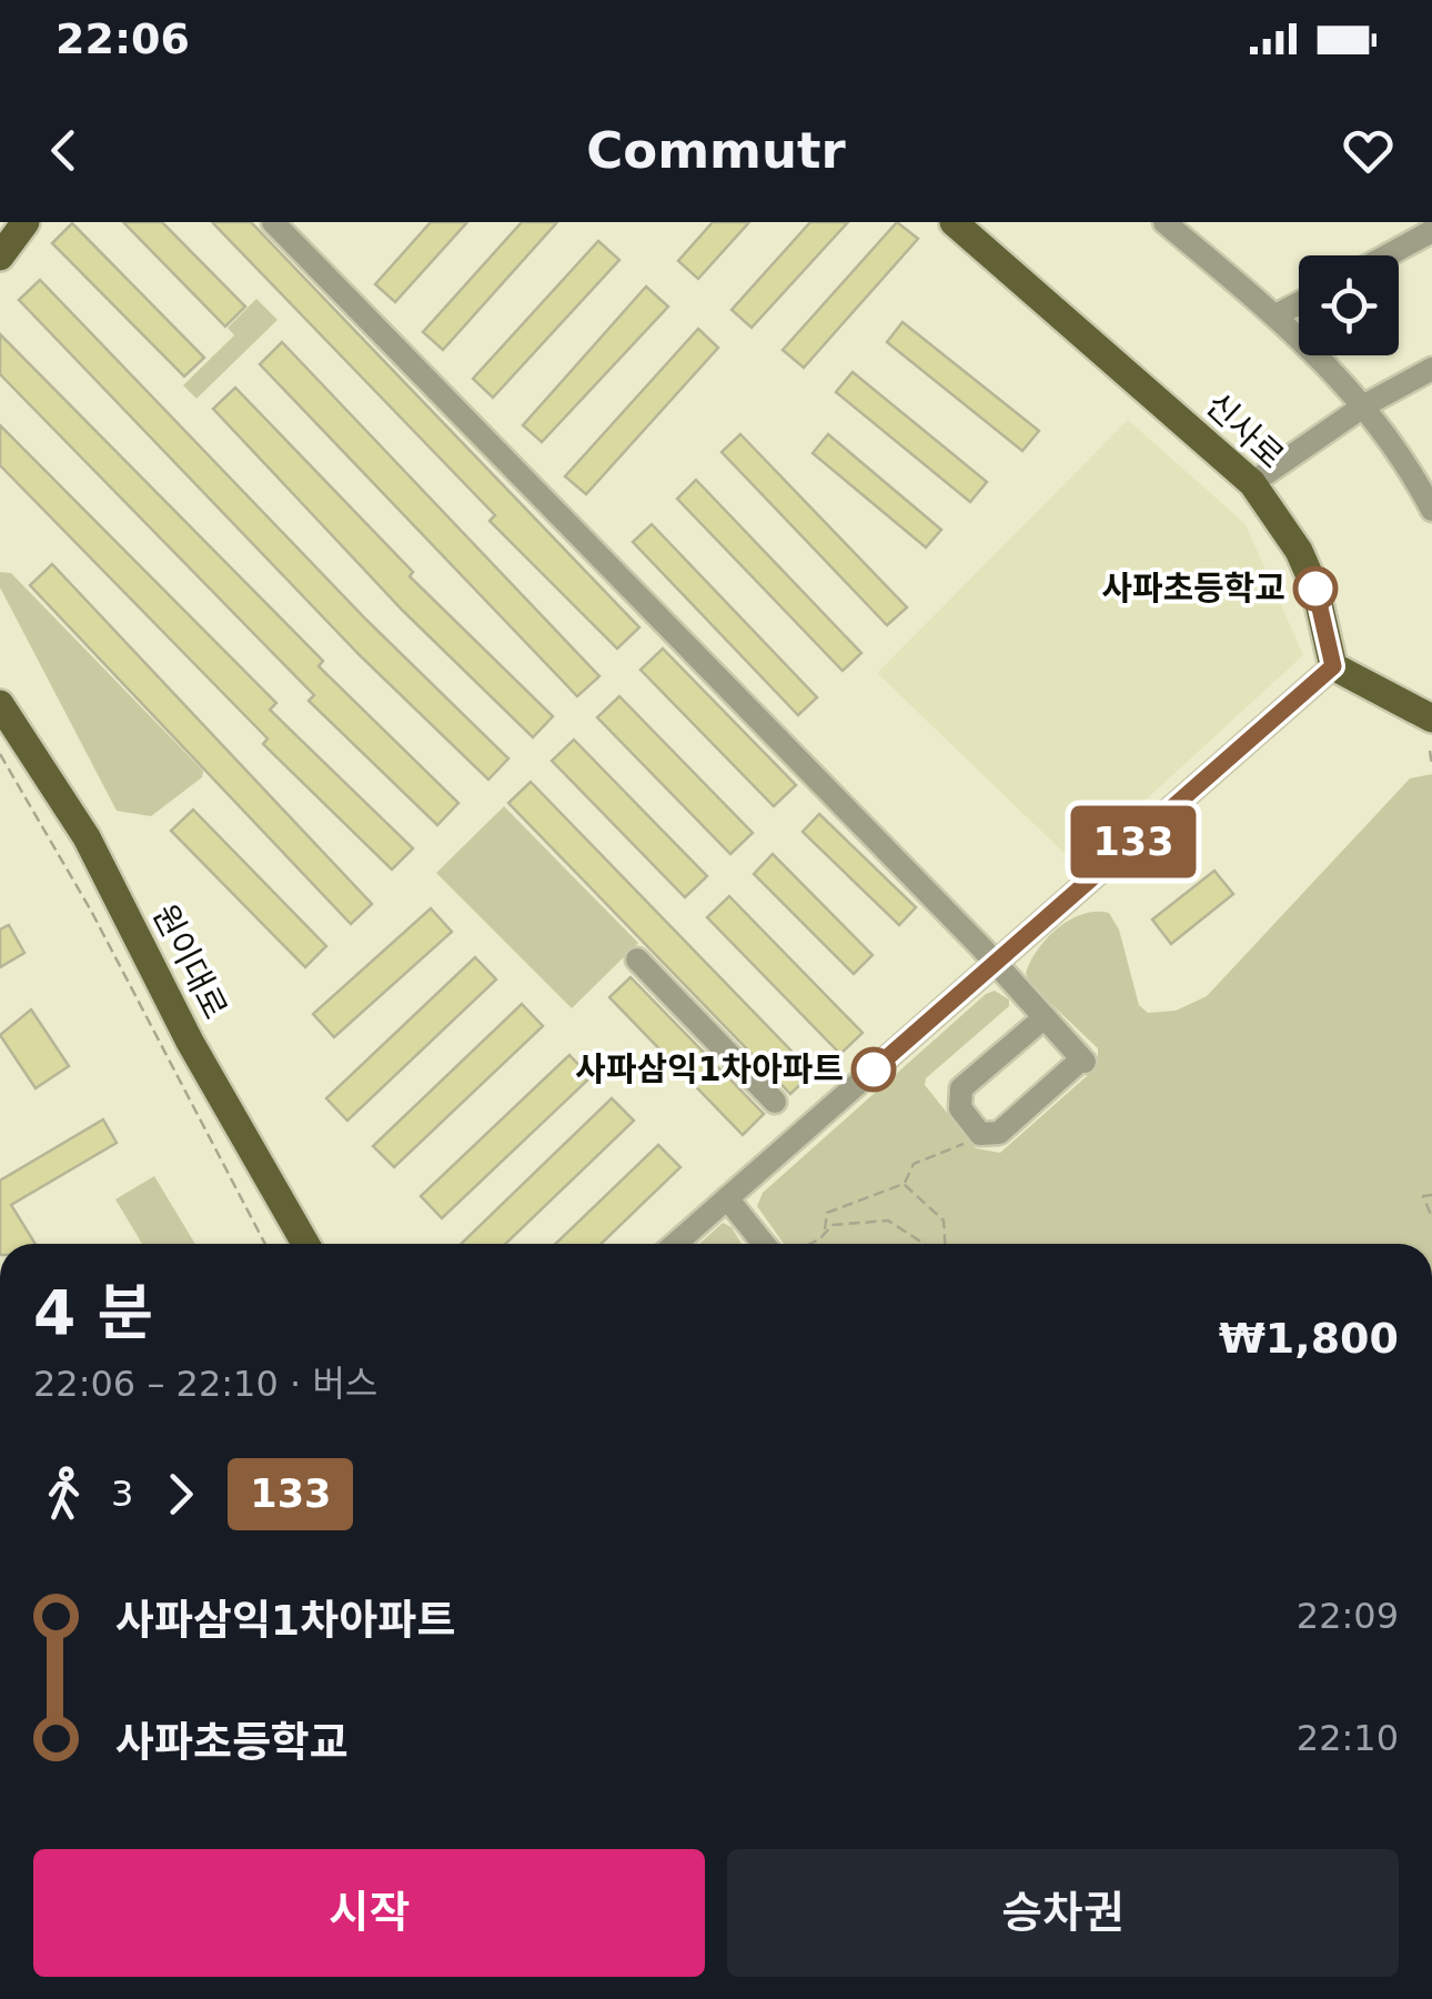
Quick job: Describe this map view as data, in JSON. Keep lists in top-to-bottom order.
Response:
{
  "streets": {
    "main road": ["신사로", "원이대로"]
  },
  "places": ["사파초등학교", "사파삼익1차아파트"],
  "lines": ["bus line 133"],
  "page": {
    "status": "22:06",
    "header": "Commutr",
    "on_map": "133",
    "heading": ["4 분", "22:06 – 22:10 · 버스", "₩1,800"],
    "legs": ["3", "133"],
    "list": [
      {
        "name": "사파삼익1차아파트",
        "value": "22:09"
      },
      {
        "name": "사파초등학교",
        "value": "22:10"
      }
    ],
    "buttons": ["시작", "승차권"]
  }
}
